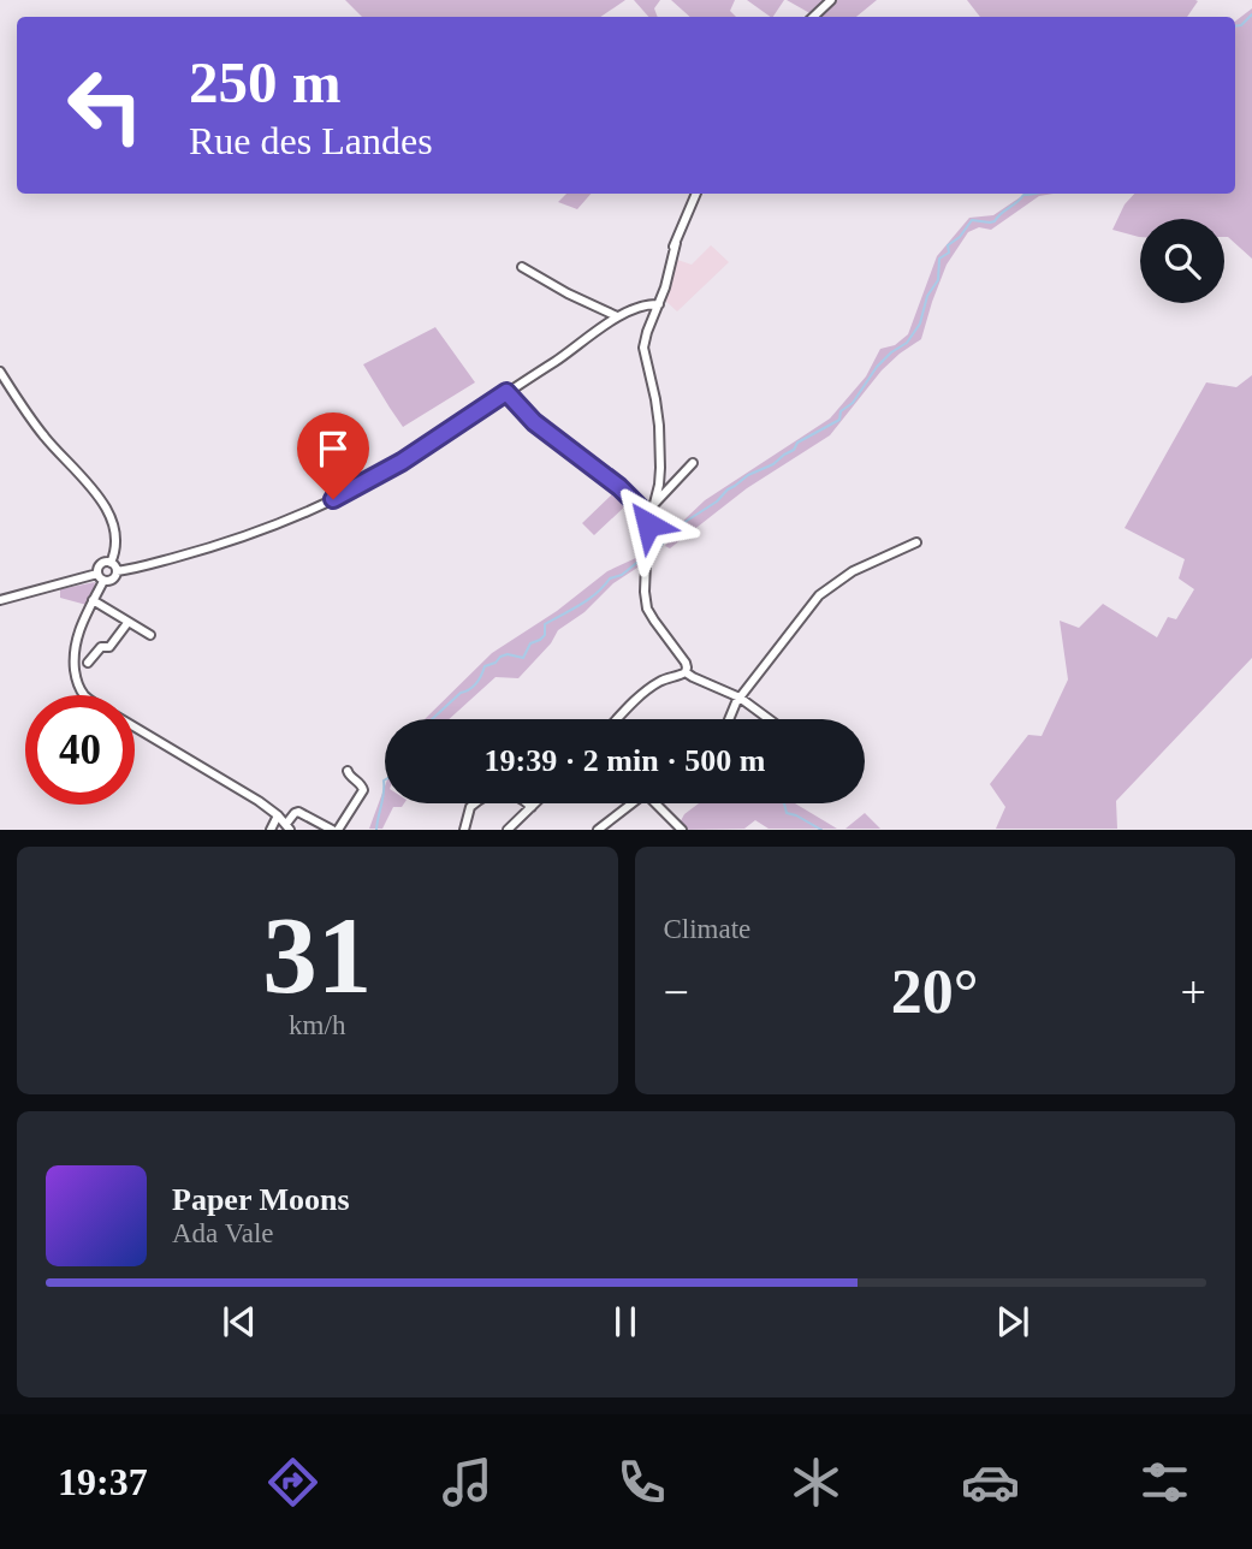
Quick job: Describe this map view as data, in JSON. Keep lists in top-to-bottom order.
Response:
{
  "page": {
    "turn": ["250 m", "Rue des Landes"],
    "limit": "40",
    "trip": "19:39 · 2 min · 500 m",
    "tile": [
      ["31", "km/h"],
      "Climate"
    ],
    "heat": ["−", "20°", "+"],
    "song": ["Paper Moons", "Ada Vale"],
    "tabs": "19:37"
  }
}
